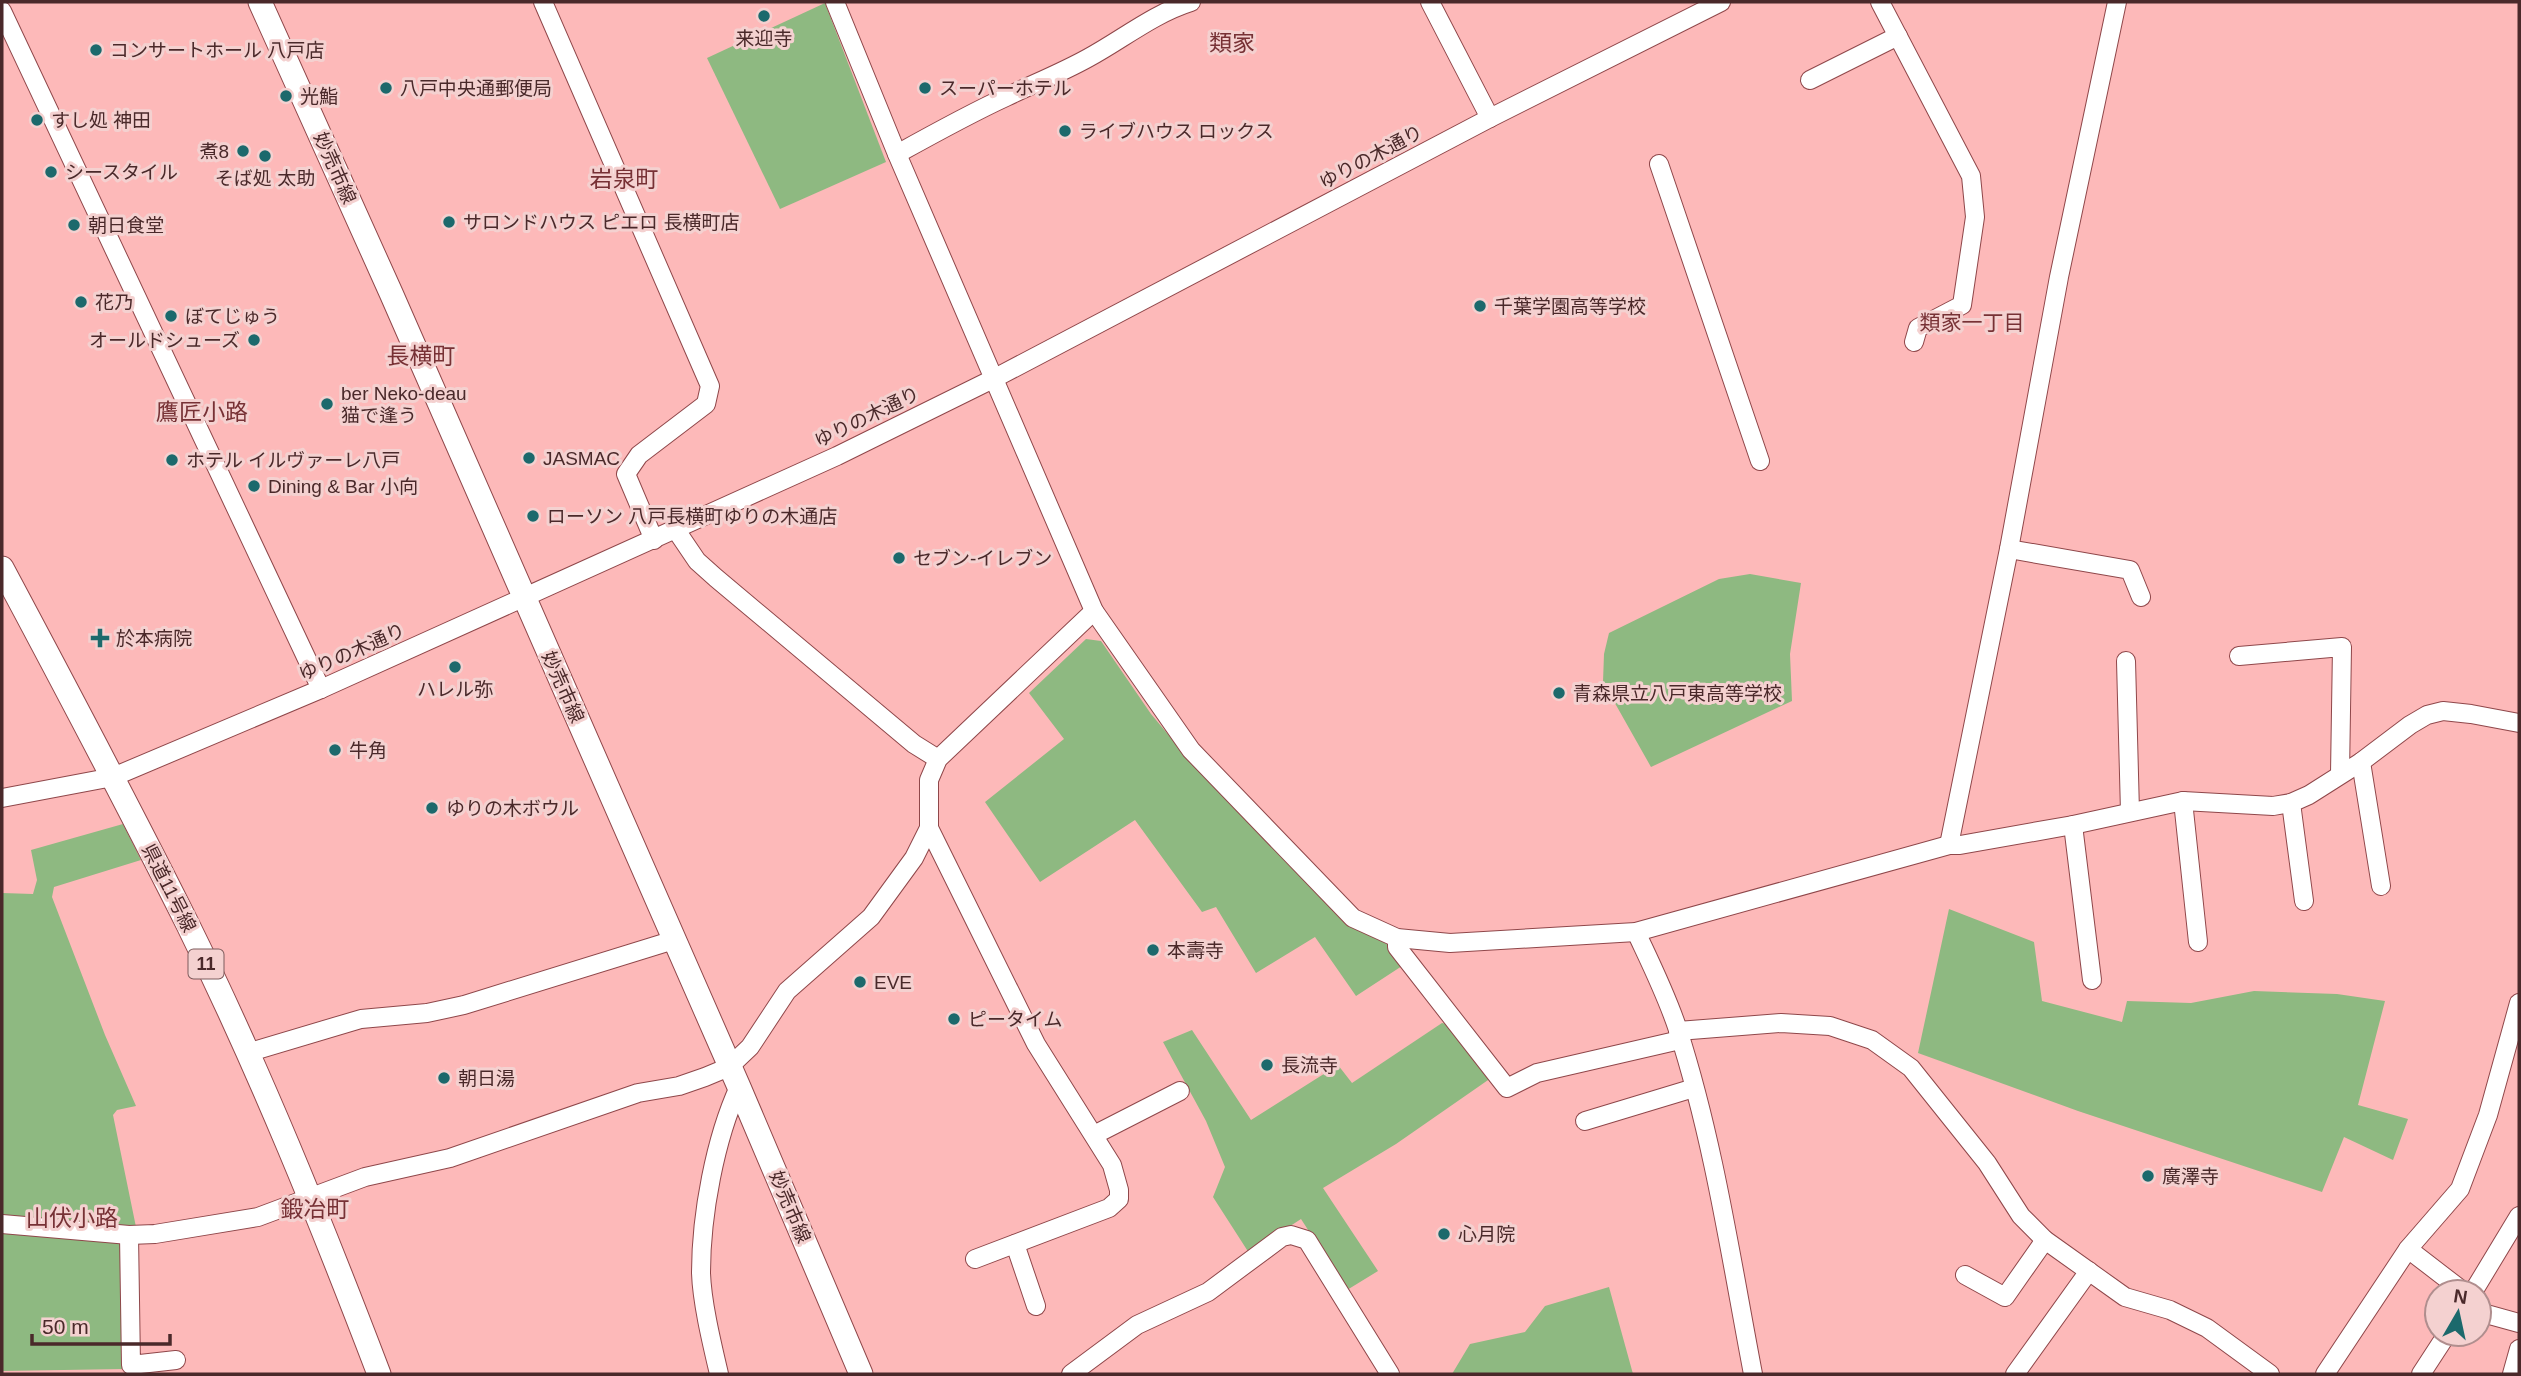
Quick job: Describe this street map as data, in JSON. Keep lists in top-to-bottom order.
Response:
{
  "streets": {
    "main road": ["妙売市線", "県道11号線", "11"],
    "street": ["ゆりの木通り"]
  },
  "crossings": [
    ["ゆりの木通り", "妙売市線"],
    ["ゆりの木通り", "県道11号線"]
  ],
  "districts": [
    "類家",
    "岩泉町",
    "類家一丁目",
    "長横町",
    "鷹匠小路",
    "鍛冶町",
    "山伏小路"
  ],
  "places": {
    "other": [
      "来迎寺",
      "コンサートホール 八戸店",
      "八戸中央通郵便局",
      "スーパーホテル",
      "光鮨",
      "すし処 神田",
      "ライブハウス ロックス",
      "煮8",
      "そば処 太助",
      "シースタイル",
      "サロンドハウス ピエロ 長横町店",
      "朝日食堂",
      "花乃",
      "千葉学園高等学校",
      "ぼてじゅう",
      "オールドシューズ",
      "ber Neko-deau 猫で逢う",
      "JASMAC",
      "ホテル イルヴァーレ八戸",
      "Dining & Bar 小向",
      "ローソン 八戸長横町ゆりの木通店",
      "セブン-イレブン",
      "ハレル弥",
      "青森県立八戸東高等学校",
      "牛角",
      "ゆりの木ボウル",
      "本壽寺",
      "EVE",
      "ピータイム",
      "長流寺",
      "朝日湯",
      "廣澤寺",
      "心月院"
    ],
    "health": ["於本病院"]
  },
  "scale_bar": "50 m",
  "north": "top"
}
